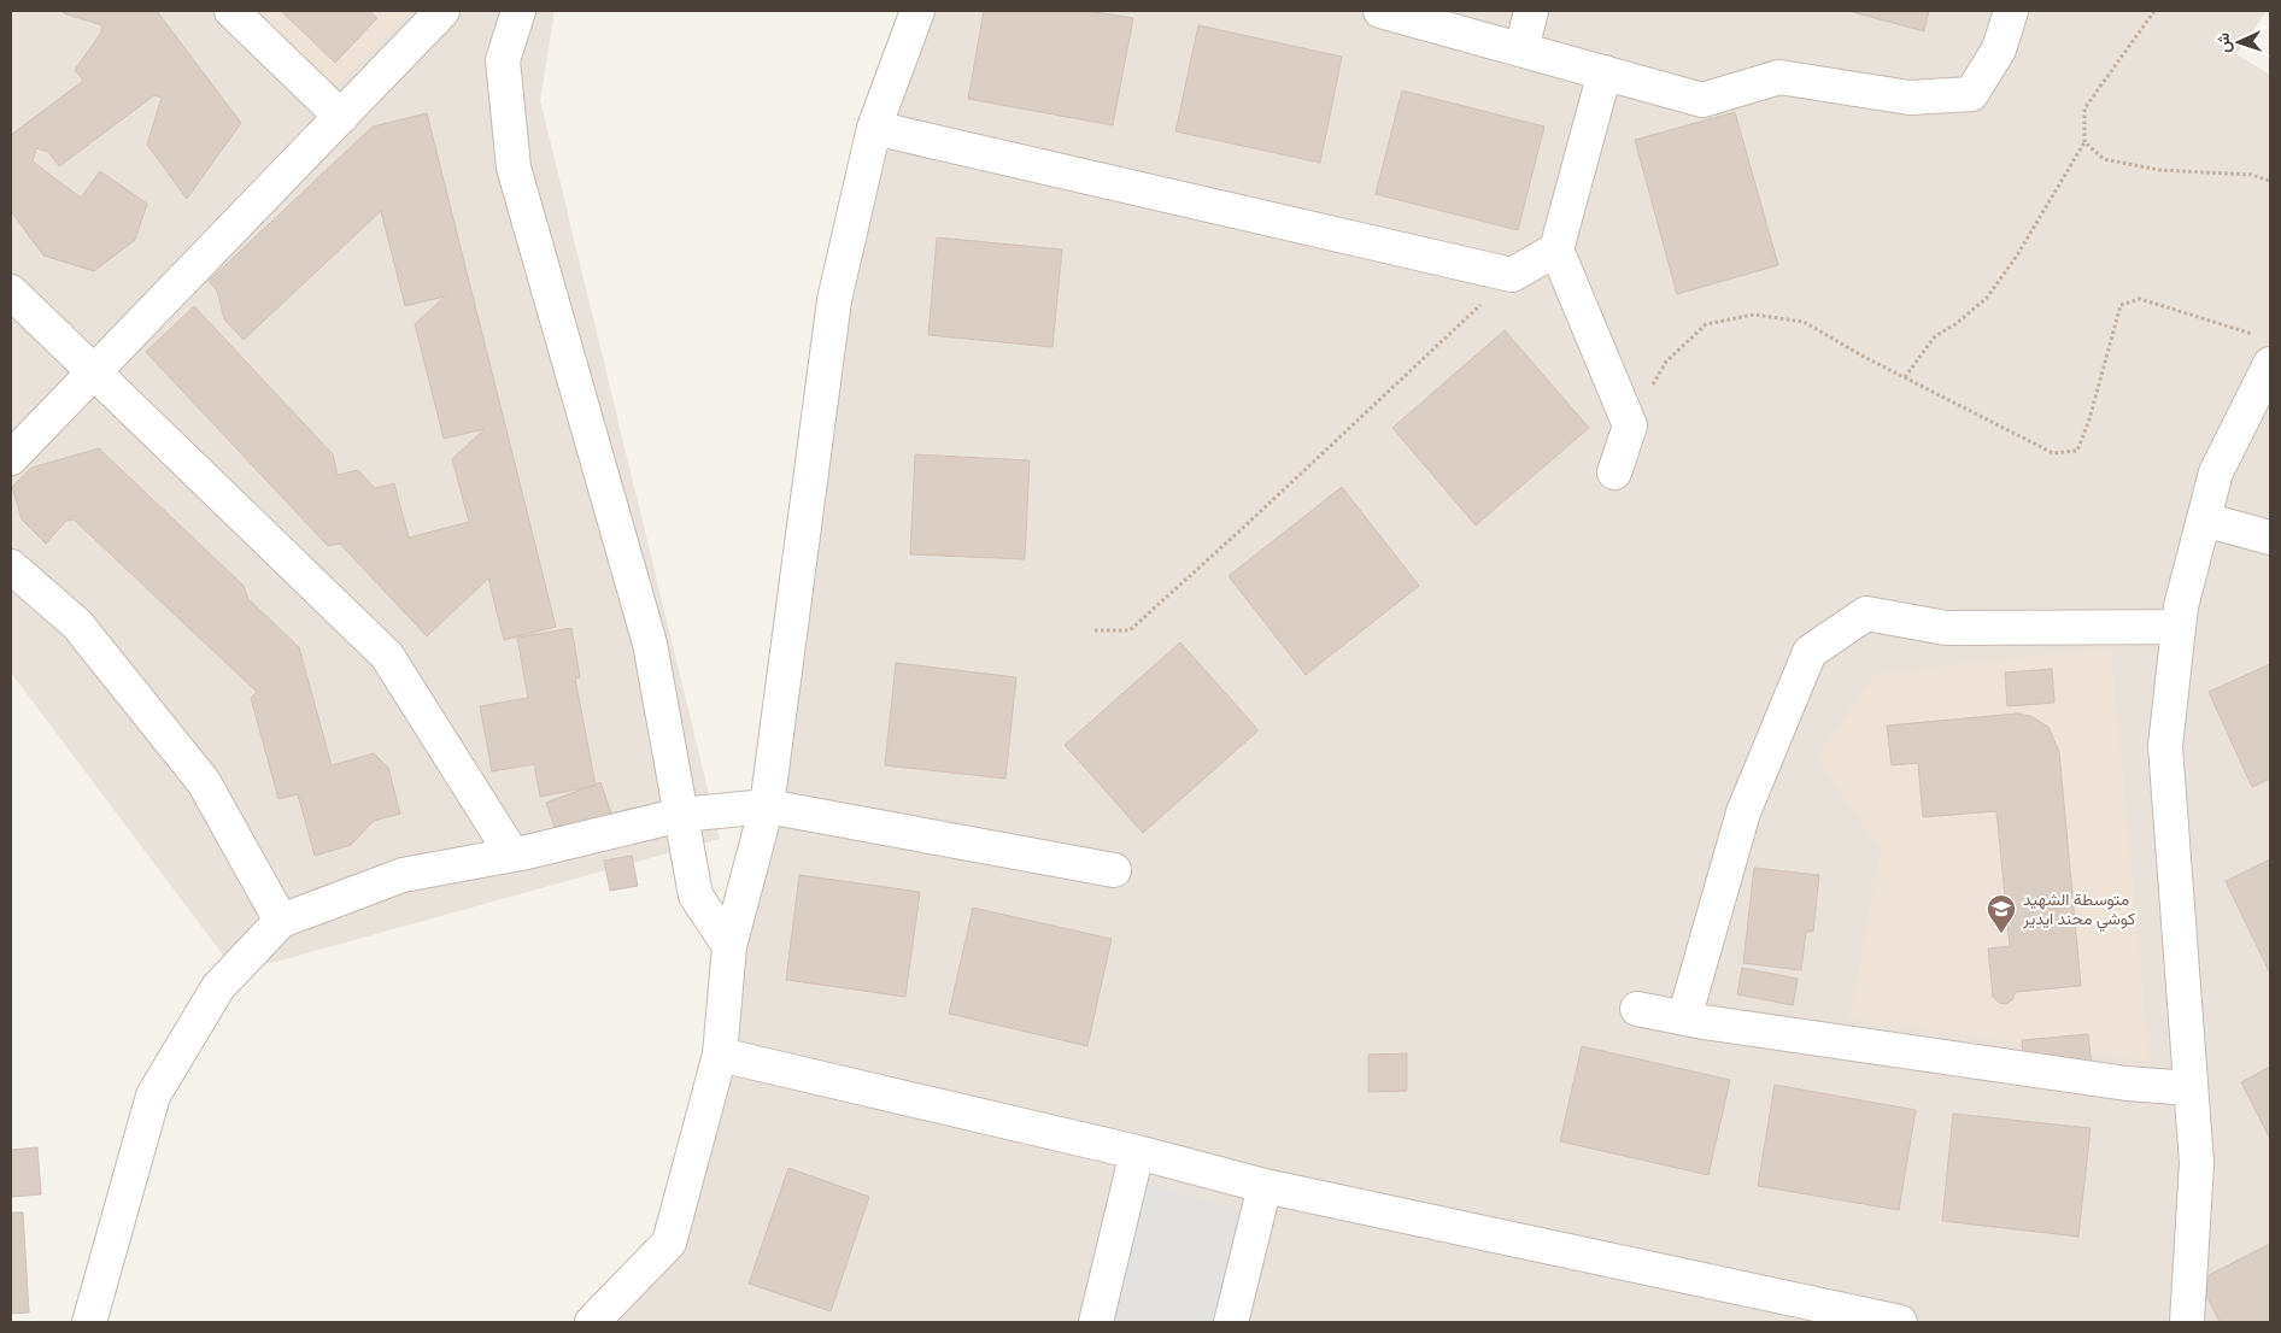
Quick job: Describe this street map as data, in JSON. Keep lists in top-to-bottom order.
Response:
{
  "places": {
    "school or university": ["متوسطة الشهيد كوشي محند ايدير"]
  },
  "north": "left"
}
